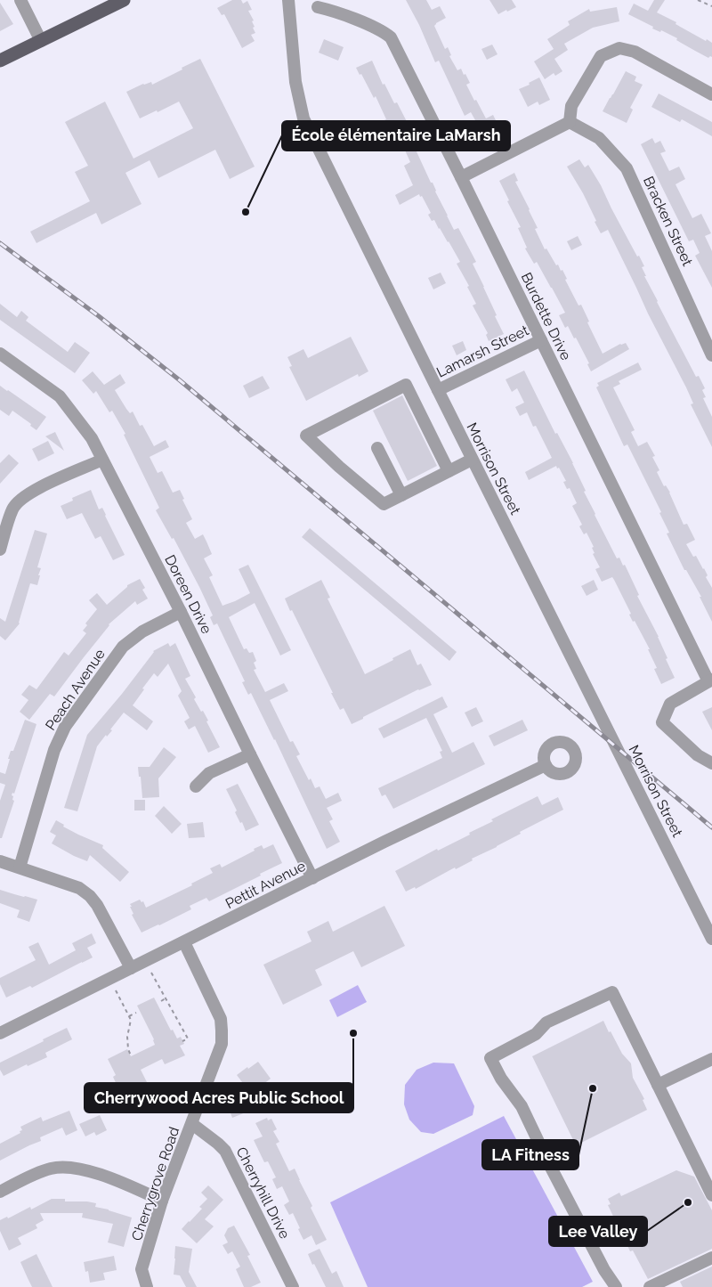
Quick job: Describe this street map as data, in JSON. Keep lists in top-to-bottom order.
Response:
{
  "streets": {
    "street": [
      "Bracken Street",
      "Burdette Drive",
      "Lamarsh Street",
      "Morrison Street",
      "Doreen Drive",
      "Peach Avenue",
      "Pettit Avenue",
      "Cherrygrove Road",
      "Cherryhill Drive"
    ]
  },
  "crossings": [
    ["Burdette Drive", "Lamarsh Street"],
    ["Lamarsh Street", "Morrison Street"],
    ["Doreen Drive", "Peach Avenue"],
    ["Doreen Drive", "Pettit Avenue"],
    ["Pettit Avenue", "Cherrygrove Road"],
    ["Cherrygrove Road", "Cherryhill Drive"]
  ],
  "places": [
    "École élémentaire LaMarsh",
    "Cherrywood Acres Public School",
    "LA Fitness",
    "Lee Valley"
  ]
}
